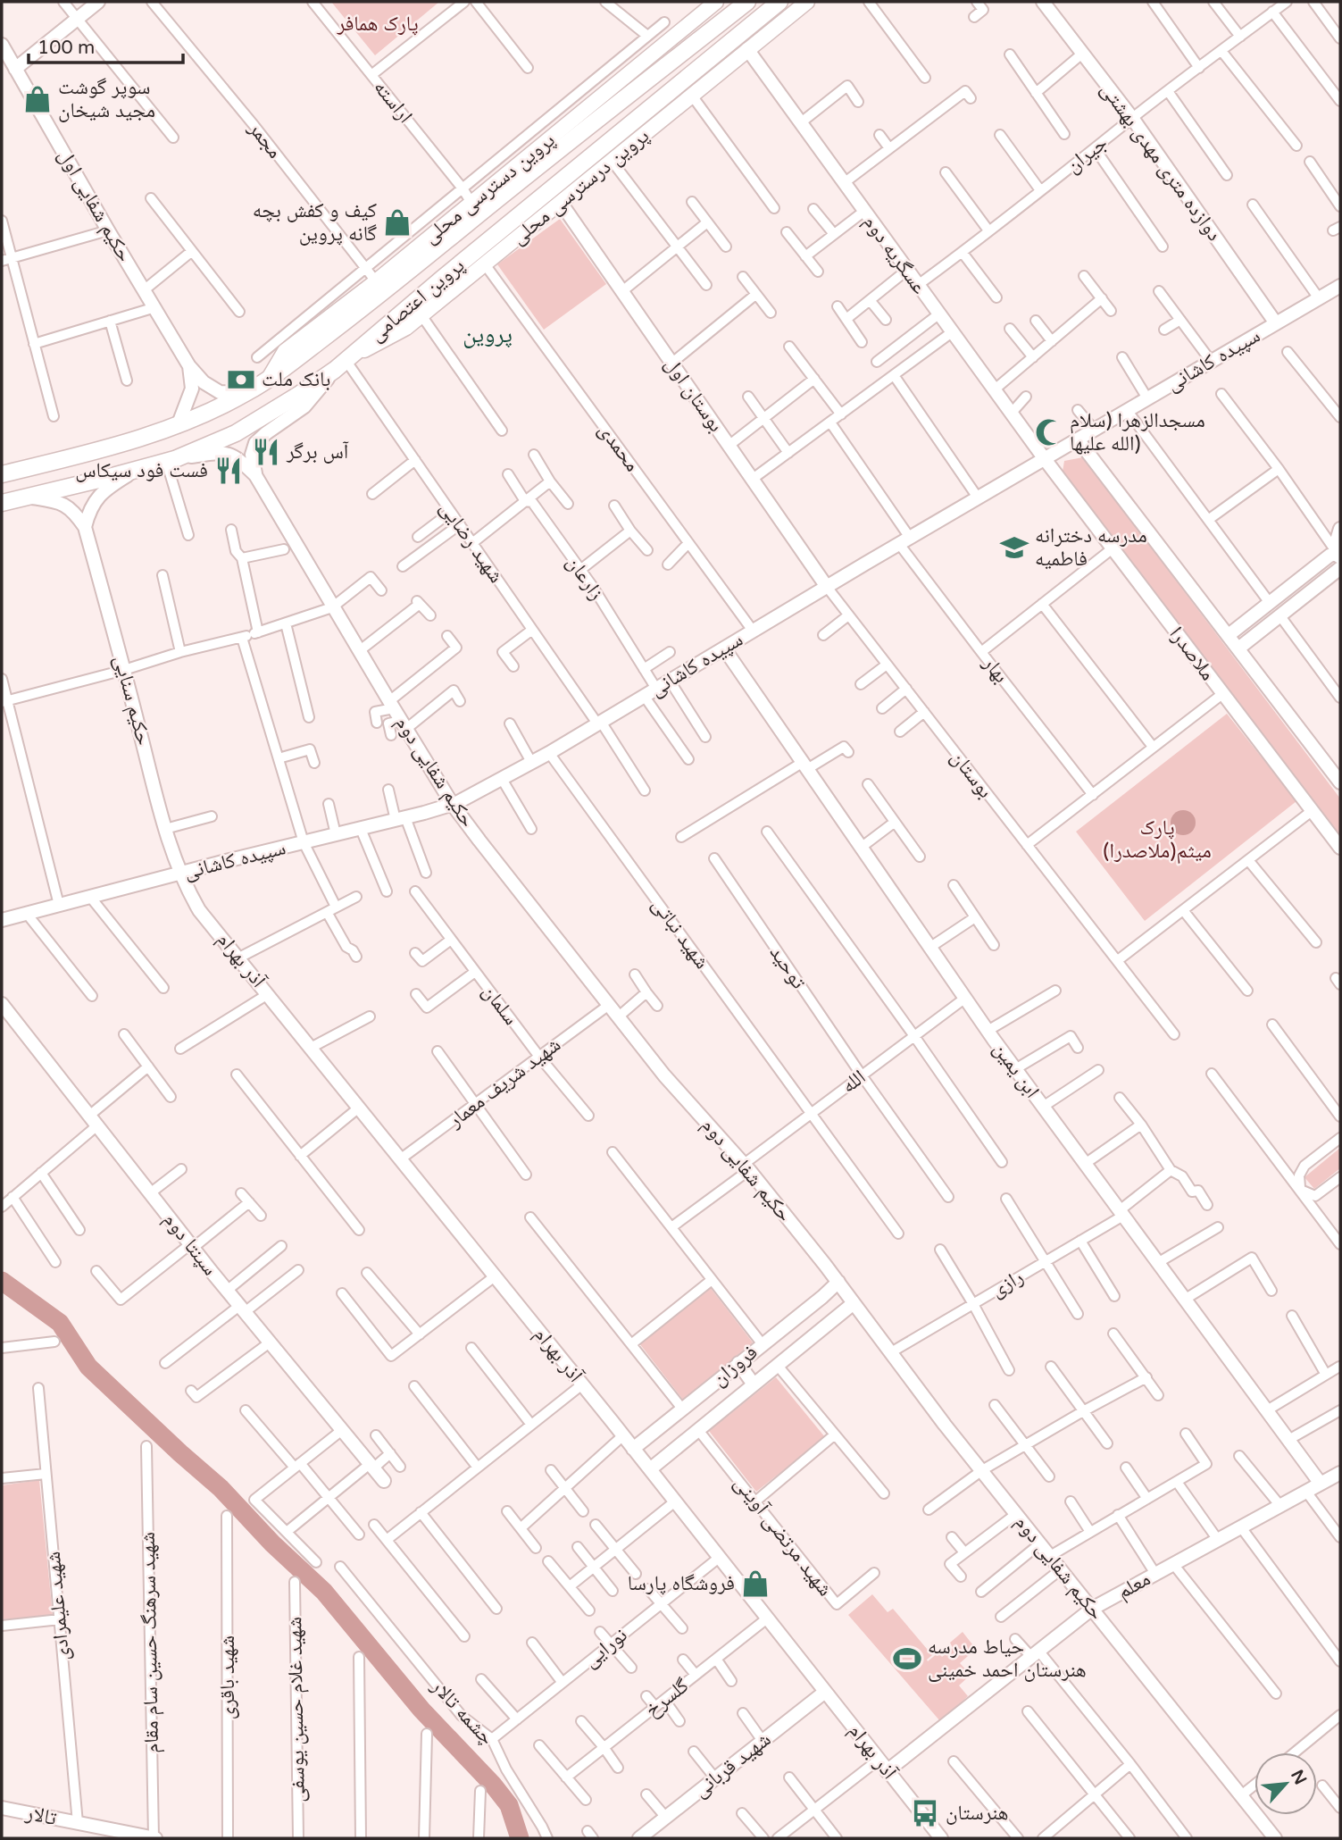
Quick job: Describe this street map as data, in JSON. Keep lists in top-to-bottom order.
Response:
{
  "streets": {
    "main road": ["پروین درسترسی محلی", "پروین دسترسی محلی", "پروین اعتصامی"],
    "street": [
      "اراسته",
      "مجمر",
      "جیران",
      "دوازده متری مهدی بهشتی",
      "حکیم شفایی اول",
      "عسگریه دوم",
      "سپیده کاشانی",
      "بوستان اول",
      "محمدی",
      "شهید رضایی",
      "زارعان",
      "ملاصدرا",
      "بهار",
      "حکیم سنایی",
      "حکیم شفایی دوم",
      "بوستان",
      "شهید نباتی",
      "آذر بهرام",
      "توحید",
      "سلمان",
      "ابن یمین",
      "الله",
      "شهید شریف معمار",
      "سپنتا دوم",
      "رازی",
      "فروزان",
      "شهید مرتضی آوینی",
      "معلم",
      "شهید علیمرادی",
      "شهید سرهنگ حسین سام مقام",
      "نورایی",
      "شهید باقری",
      "گلسرخ",
      "شهید غلام حسین یوسفی",
      "چشمه تالار",
      "شهید قربانی",
      "تالار"
    ]
  },
  "crossings": [
    ["اراسته", "پروین دسترسی محلی"],
    ["مجمر", "پروین دسترسی محلی"],
    ["جیران", "دوازده متری مهدی بهشتی"],
    ["جیران", "عسگریه دوم"],
    ["دوازده متری مهدی بهشتی", "سپیده کاشانی"],
    ["پروین درسترسی محلی", "عسگریه دوم"],
    ["پروین درسترسی محلی", "پروین اعتصامی"],
    ["پروین درسترسی محلی", "بوستان اول"],
    ["پروین درسترسی محلی", "محمدی"],
    ["پروین درسترسی محلی", "شهید رضایی"],
    ["پروین دسترسی محلی", "پروین اعتصامی"],
    ["عسگریه دوم", "سپیده کاشانی"],
    ["عسگریه دوم", "ملاصدرا"],
    ["پروین اعتصامی", "شهید رضایی"],
    ["سپیده کاشانی", "بوستان اول"],
    ["سپیده کاشانی", "محمدی"],
    ["سپیده کاشانی", "شهید رضایی"],
    ["سپیده کاشانی", "زارعان"],
    ["سپیده کاشانی", "ملاصدرا"],
    ["سپیده کاشانی", "بهار"],
    ["سپیده کاشانی", "حکیم سنایی"],
    ["سپیده کاشانی", "حکیم شفایی دوم"],
    ["سپیده کاشانی", "بوستان"],
    ["سپیده کاشانی", "شهید نباتی"],
    ["سپیده کاشانی", "آذر بهرام"],
    ["سپیده کاشانی", "ابن یمین"],
    ["بوستان اول", "بوستان"],
    ["حکیم سنایی", "آذر بهرام"],
    ["حکیم شفایی دوم", "الله"],
    ["حکیم شفایی دوم", "شهید شریف معمار"],
    ["حکیم شفایی دوم", "رازی"],
    ["حکیم شفایی دوم", "فروزان"],
    ["حکیم شفایی دوم", "معلم"],
    ["شهید نباتی", "الله"],
    ["آذر بهرام", "شهید شریف معمار"],
    ["آذر بهرام", "فروزان"],
    ["آذر بهرام", "معلم"],
    ["آذر بهرام", "نورایی"],
    ["آذر بهرام", "گلسرخ"],
    ["آذر بهرام", "شهید قربانی"],
    ["توحید", "الله"],
    ["سلمان", "شهید شریف معمار"],
    ["ابن یمین", "الله"],
    ["ابن یمین", "رازی"],
    ["ابن یمین", "معلم"],
    ["فروزان", "شهید مرتضی آوینی"],
    ["شهید علیمرادی", "تالار"],
    ["شهید سرهنگ حسین سام مقام", "تالار"],
    ["نورایی", "چشمه تالار"]
  ],
  "districts": ["پروین"],
  "parks": ["پارک همافر", "پارک میثم(ملاصدرا)"],
  "places": {
    "shop": ["سوپر گوشت مجید شیخان", "کیف و کفش بچه گانه پروین", "فروشگاه پارسا"],
    "bank": ["بانک ملت"],
    "mosque": ["مسجدالزهرا (سلام الله علیها)"],
    "restaurant": ["آس برگر", "فست فود سیکاس"],
    "school or university": ["مدرسه دخترانه فاطمیه"],
    "sports": ["حیاط مدرسه هنرستان احمد خمینی"],
    "bus stop": ["هنرستان"]
  },
  "scale_bar": "100 m",
  "north": "top right"
}
